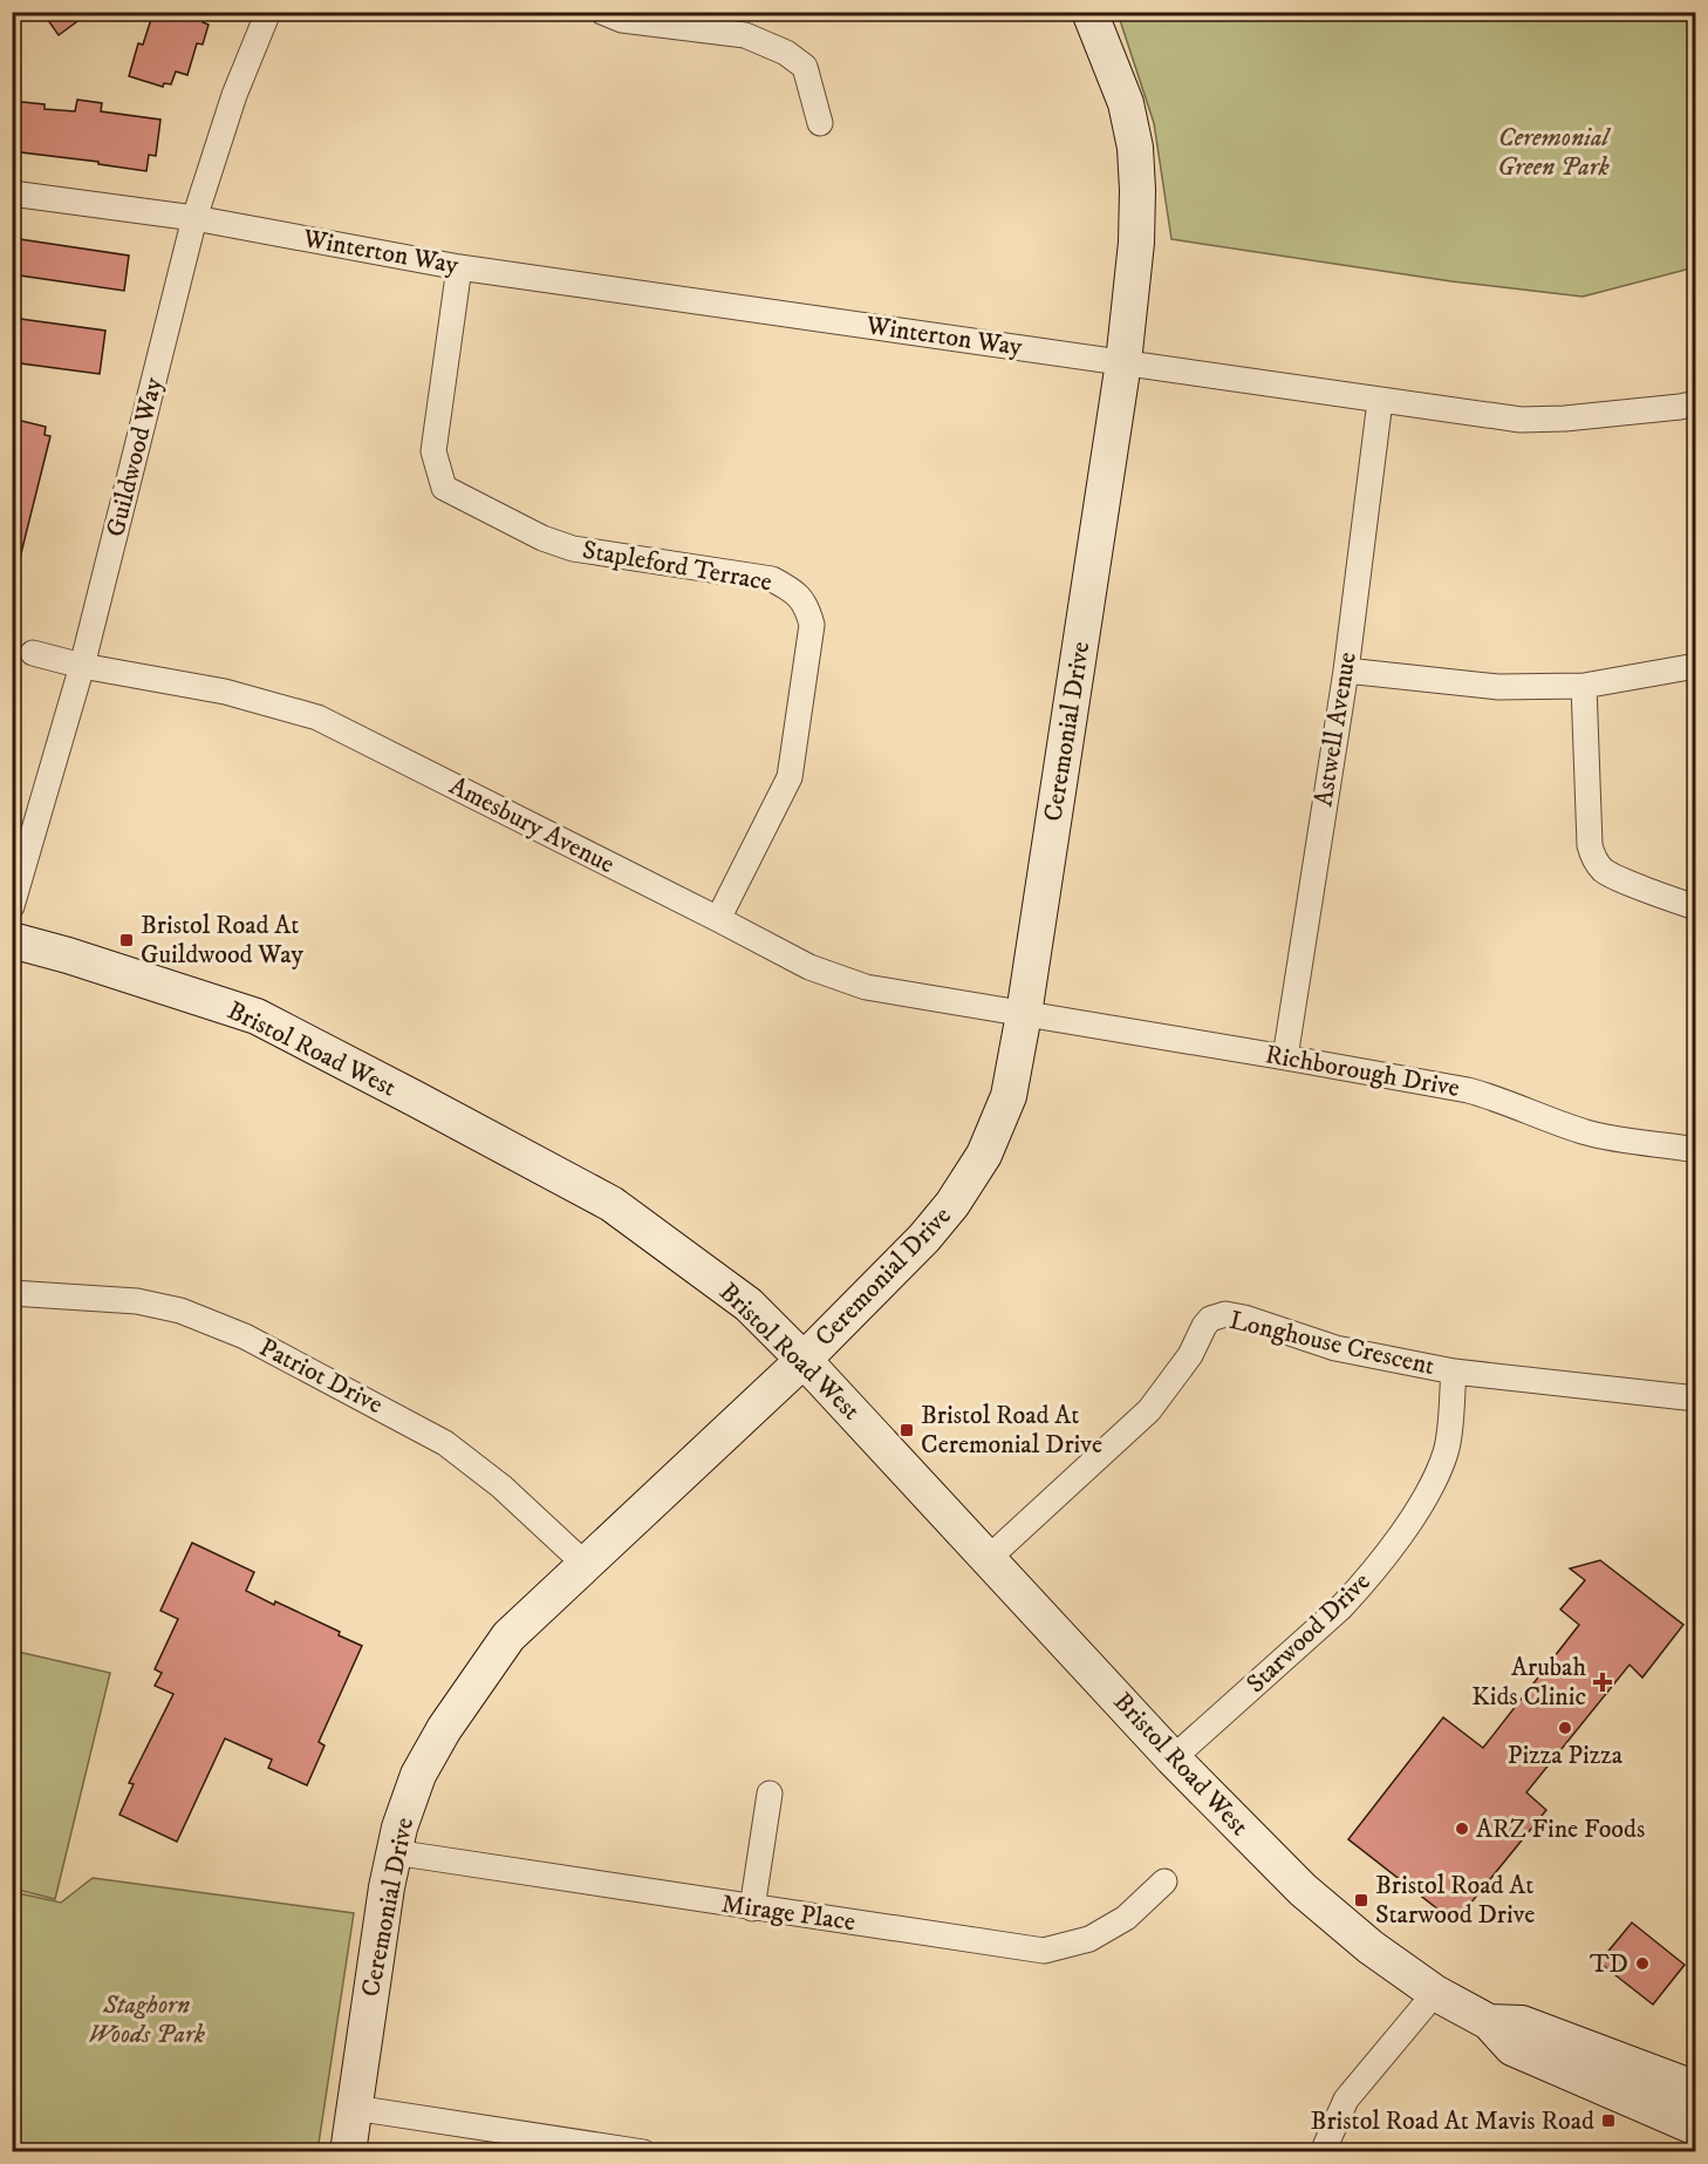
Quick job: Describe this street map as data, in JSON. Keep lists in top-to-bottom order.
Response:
{
  "streets": {
    "street": [
      "Winterton Way",
      "Guildwood Way",
      "Stapleford Terrace",
      "Astwell Avenue",
      "Ceremonial Drive",
      "Amesbury Avenue",
      "Bristol Road West",
      "Richborough Drive",
      "Longhouse Crescent",
      "Patriot Drive",
      "Starwood Drive",
      "Mirage Place"
    ]
  },
  "crossings": [
    ["Winterton Way", "Guildwood Way"],
    ["Winterton Way", "Stapleford Terrace"],
    ["Winterton Way", "Astwell Avenue"],
    ["Winterton Way", "Ceremonial Drive"],
    ["Guildwood Way", "Amesbury Avenue"],
    ["Stapleford Terrace", "Amesbury Avenue"],
    ["Astwell Avenue", "Richborough Drive"],
    ["Ceremonial Drive", "Amesbury Avenue"],
    ["Ceremonial Drive", "Bristol Road West"],
    ["Ceremonial Drive", "Richborough Drive"],
    ["Ceremonial Drive", "Patriot Drive"],
    ["Ceremonial Drive", "Mirage Place"],
    ["Amesbury Avenue", "Richborough Drive"],
    ["Bristol Road West", "Longhouse Crescent"],
    ["Bristol Road West", "Starwood Drive"],
    ["Longhouse Crescent", "Starwood Drive"]
  ],
  "parks": ["Ceremonial Green Park", "Staghorn Woods Park"],
  "places": {
    "transit": [
      "Bristol Road At Guildwood Way",
      "Bristol Road At Ceremonial Drive",
      "Bristol Road At Starwood Drive",
      "Bristol Road At Mavis Road"
    ],
    "health": ["Arubah Kids Clinic"],
    "other": ["Pizza Pizza", "ARZ Fine Foods", "TD"]
  }
}
